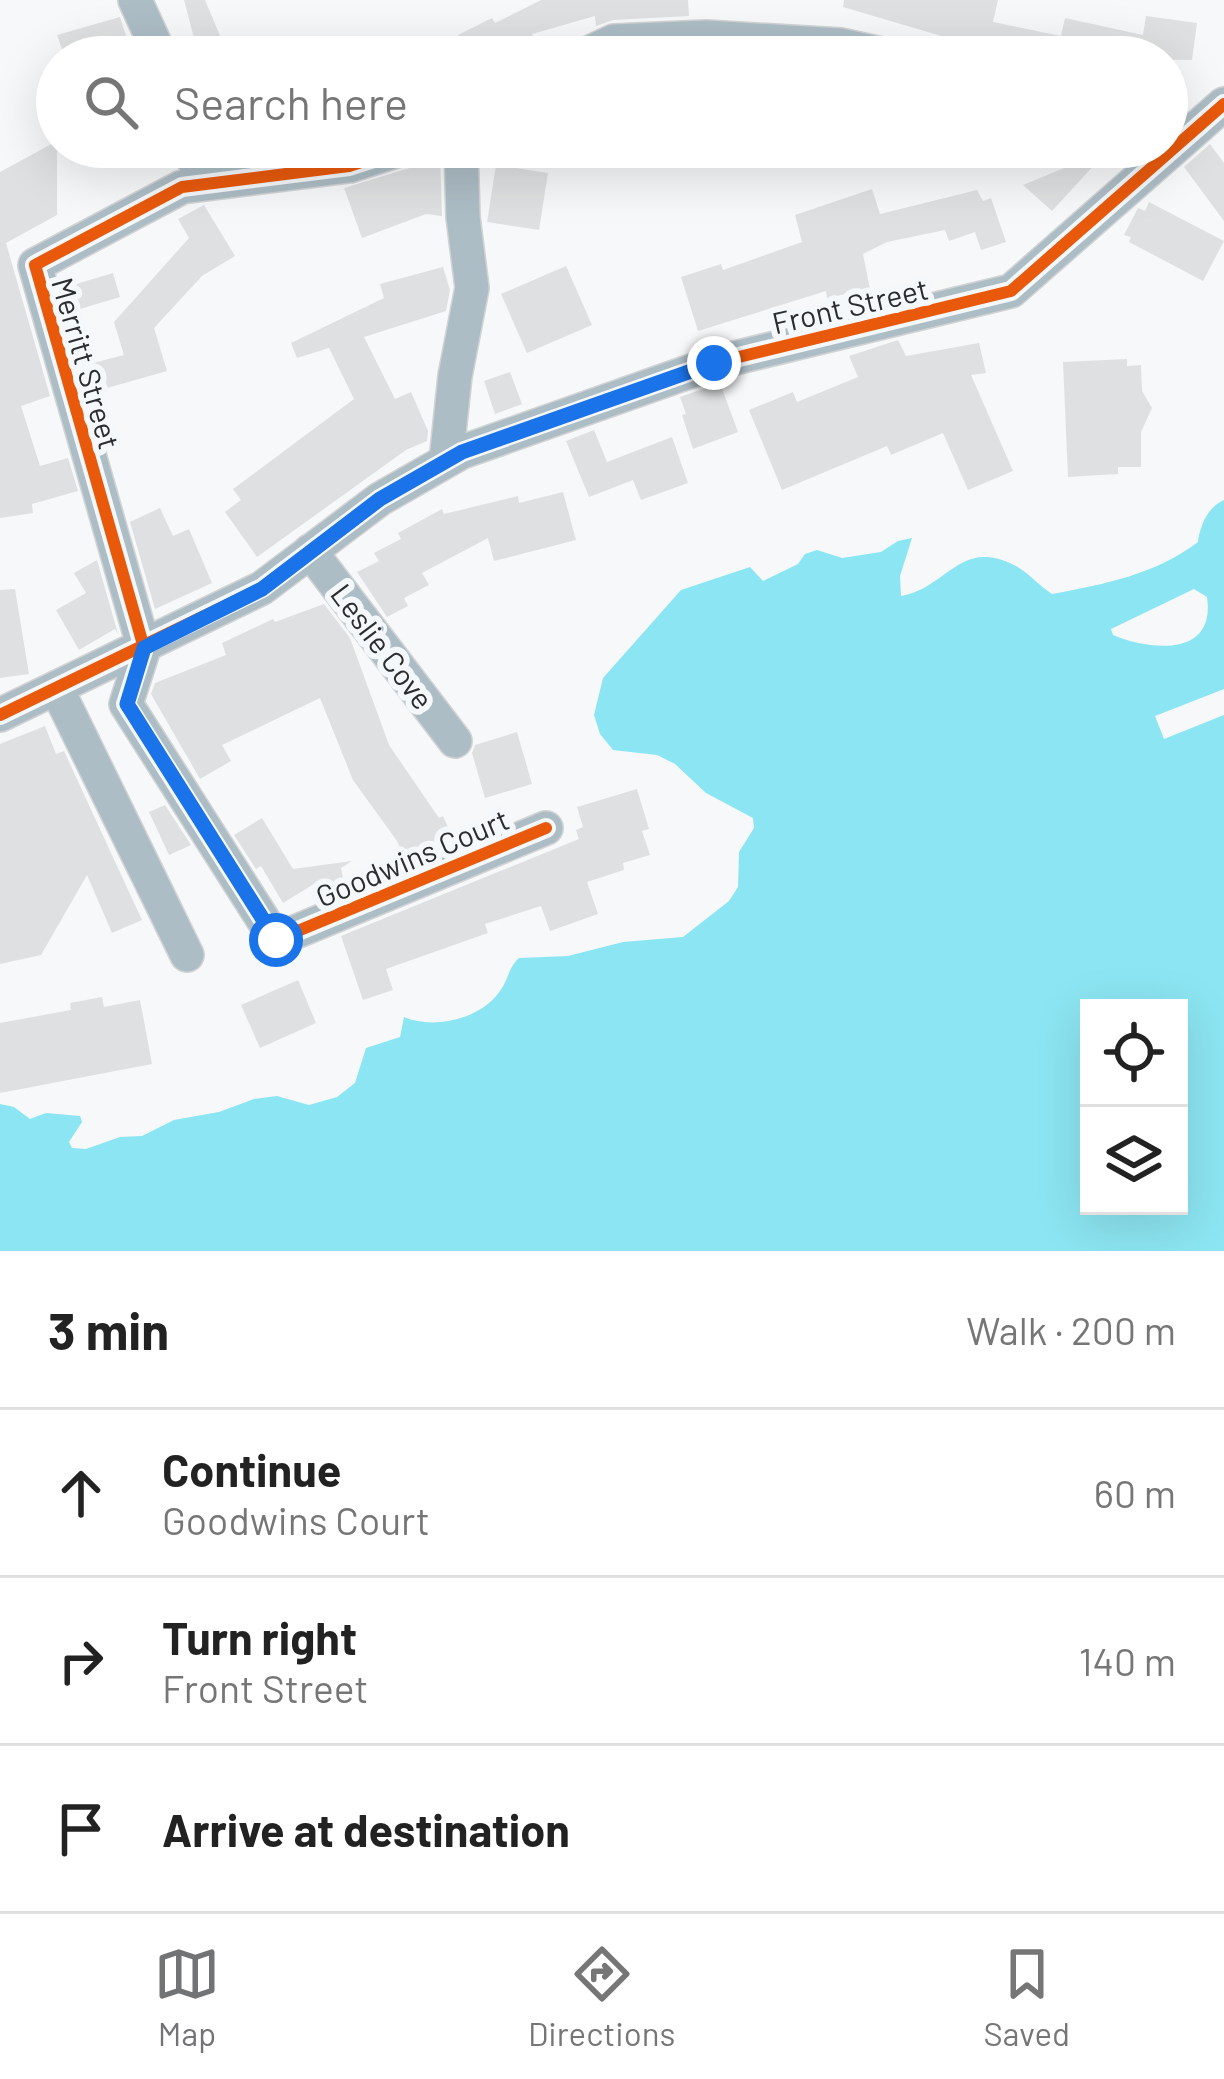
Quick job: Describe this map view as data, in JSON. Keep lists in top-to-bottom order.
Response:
{
  "streets": {
    "street": [
      "Front Street",
      "Merritt Street",
      "Leslie Cove",
      "Goodwins Court"
    ]
  },
  "crossings": [
    ["Front Street", "Merritt Street"],
    ["Front Street", "Leslie Cove"],
    ["Front Street", "Goodwins Court"],
    ["Merritt Street", "Goodwins Court"]
  ],
  "page": {
    "search": "Search here",
    "heading": ["3 min", "Walk · 200 m"],
    "list": [
      ["Continue", "Goodwins Court", "60 m"],
      ["Turn right", "Front Street", "140 m"],
      "Arrive at destination"
    ],
    "nav": ["Map", "Directions", "Saved"]
  }
}
